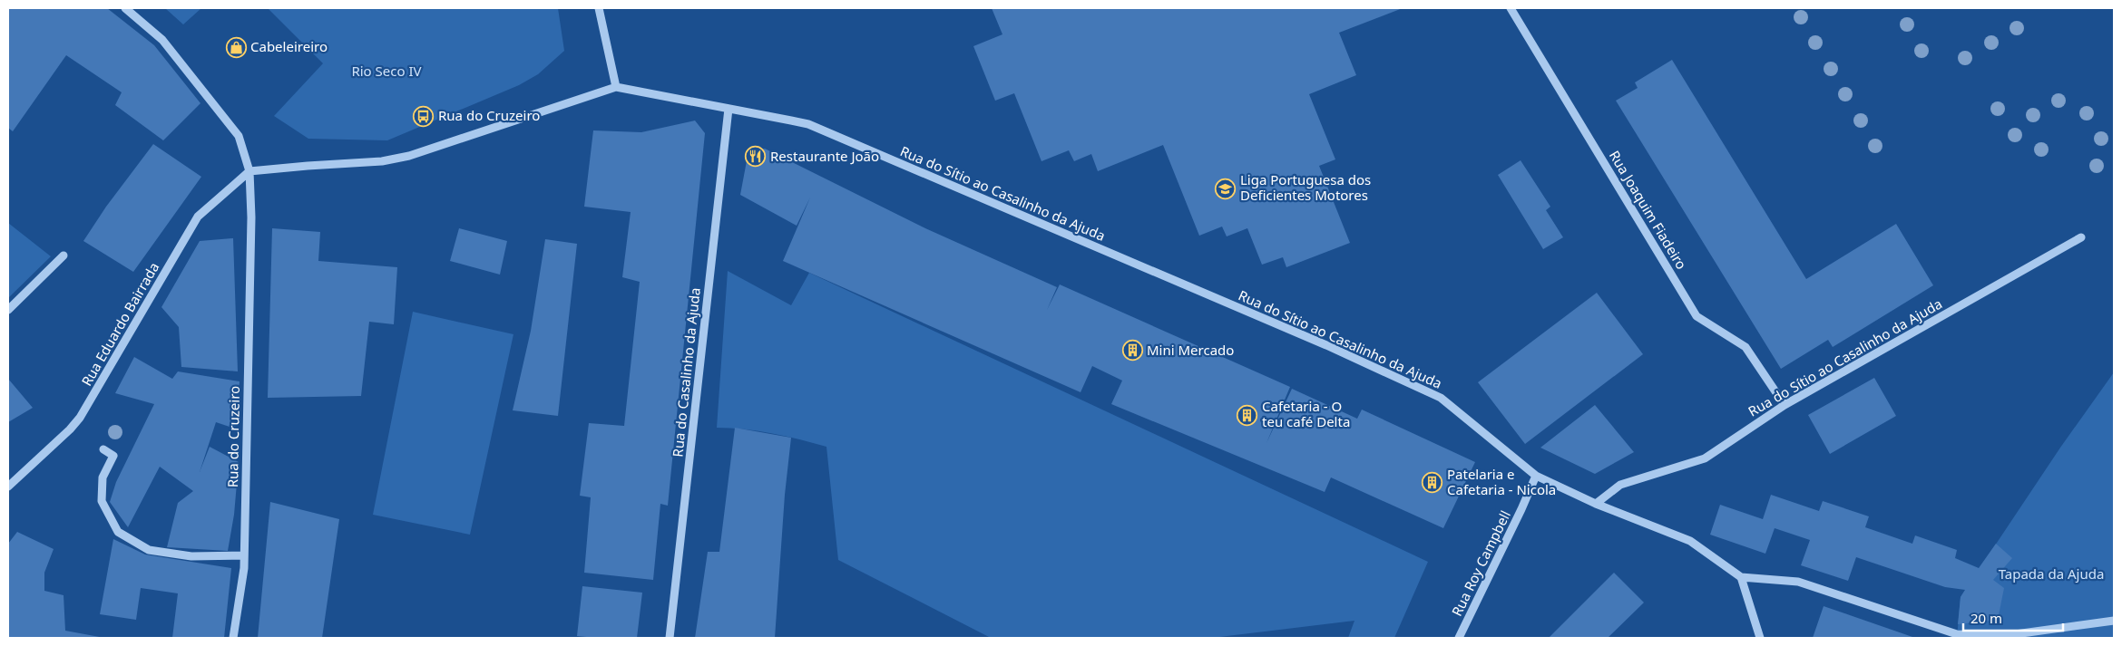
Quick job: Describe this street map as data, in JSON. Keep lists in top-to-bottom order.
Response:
{
  "streets": {
    "street": [
      "Rua do Sítio ao Casalinho da Ajuda",
      "Rua Joaquim Fiadeiro",
      "Rua Eduardo Bairrada",
      "Rua do Casalinho da Ajuda",
      "Rua do Cruzeiro",
      "Rua Roy Campbell"
    ]
  },
  "crossings": [
    ["Rua do Sítio ao Casalinho da Ajuda", "Rua Joaquim Fiadeiro"],
    ["Rua do Sítio ao Casalinho da Ajuda", "Rua Eduardo Bairrada"],
    ["Rua do Sítio ao Casalinho da Ajuda", "Rua do Casalinho da Ajuda"],
    ["Rua do Sítio ao Casalinho da Ajuda", "Rua do Cruzeiro"],
    ["Rua do Sítio ao Casalinho da Ajuda", "Rua Roy Campbell"],
    ["Rua Eduardo Bairrada", "Rua do Cruzeiro"]
  ],
  "parks": ["Rio Seco IV", "Tapada da Ajuda"],
  "places": {
    "shop": ["Cabeleireiro"],
    "bus stop": ["Rua do Cruzeiro"],
    "restaurant": ["Restaurante João"],
    "school or university": ["Liga Portuguesa dos Deficientes Motores"],
    "building": ["Mini Mercado", "Cafetaria - O teu café Delta", "Patelaria e Cafetaria - Nicola"]
  },
  "scale_bar": "20 m"
}
